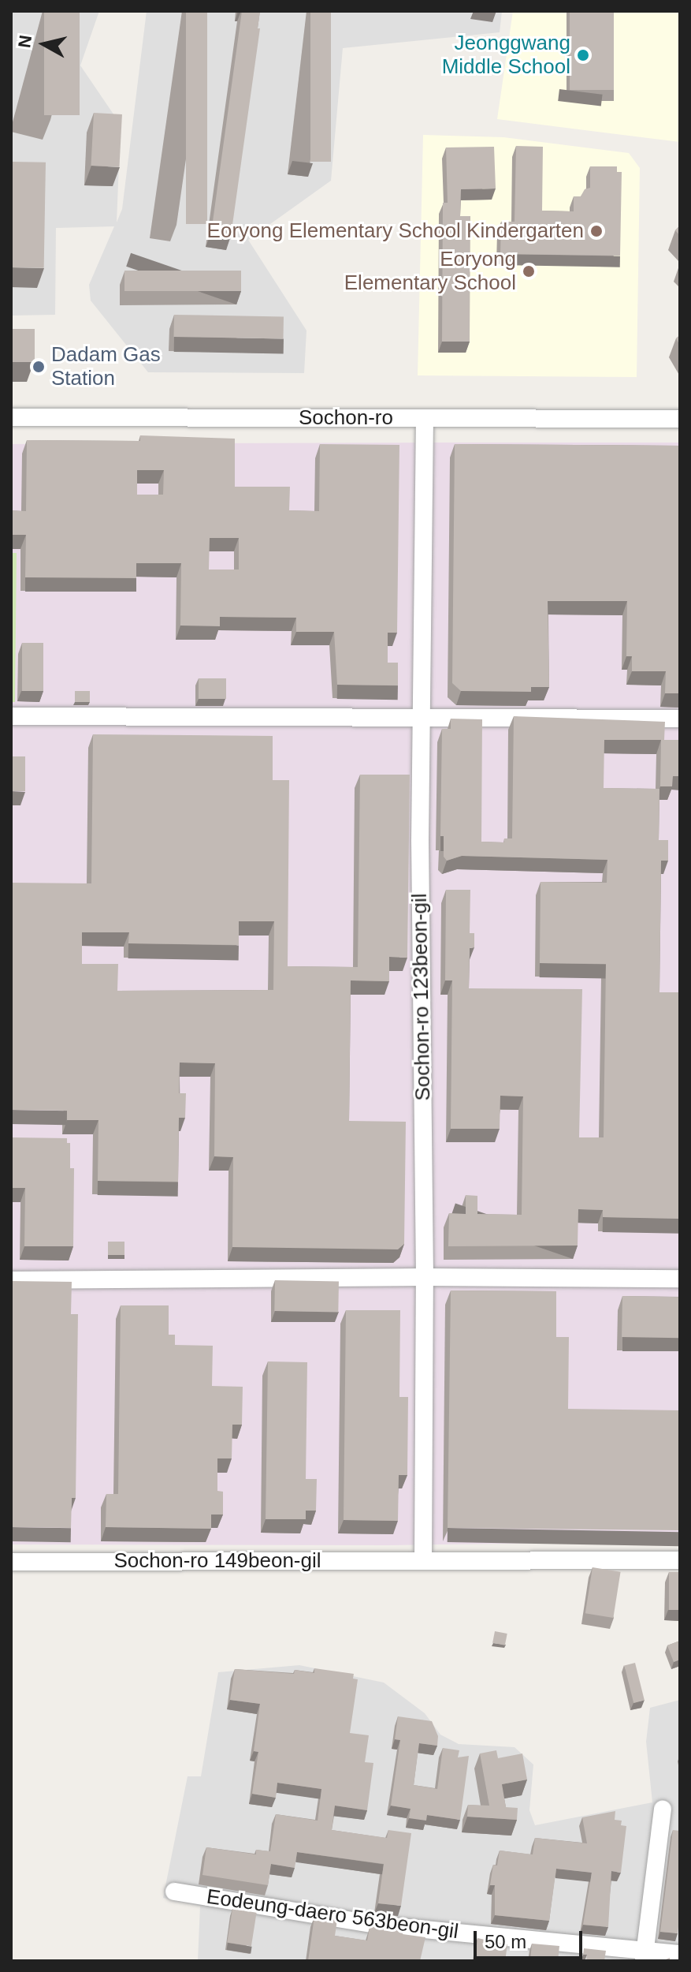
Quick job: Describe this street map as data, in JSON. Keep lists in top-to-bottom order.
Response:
{
  "streets": {
    "street": [
      "Sochon-ro",
      "Sochon-ro 123beon-gil",
      "Sochon-ro 149beon-gil",
      "Eodeung-daero 563beon-gil"
    ]
  },
  "crossings": [
    ["Sochon-ro", "Sochon-ro 123beon-gil"],
    ["Sochon-ro 123beon-gil", "Sochon-ro 149beon-gil"]
  ],
  "places": [
    "Jeonggwang Middle School",
    "Eoryong Elementary School Kindergarten",
    "Eoryong Elementary School",
    "Dadam Gas Station"
  ],
  "scale_bar": "50 m",
  "north": "left"
}
